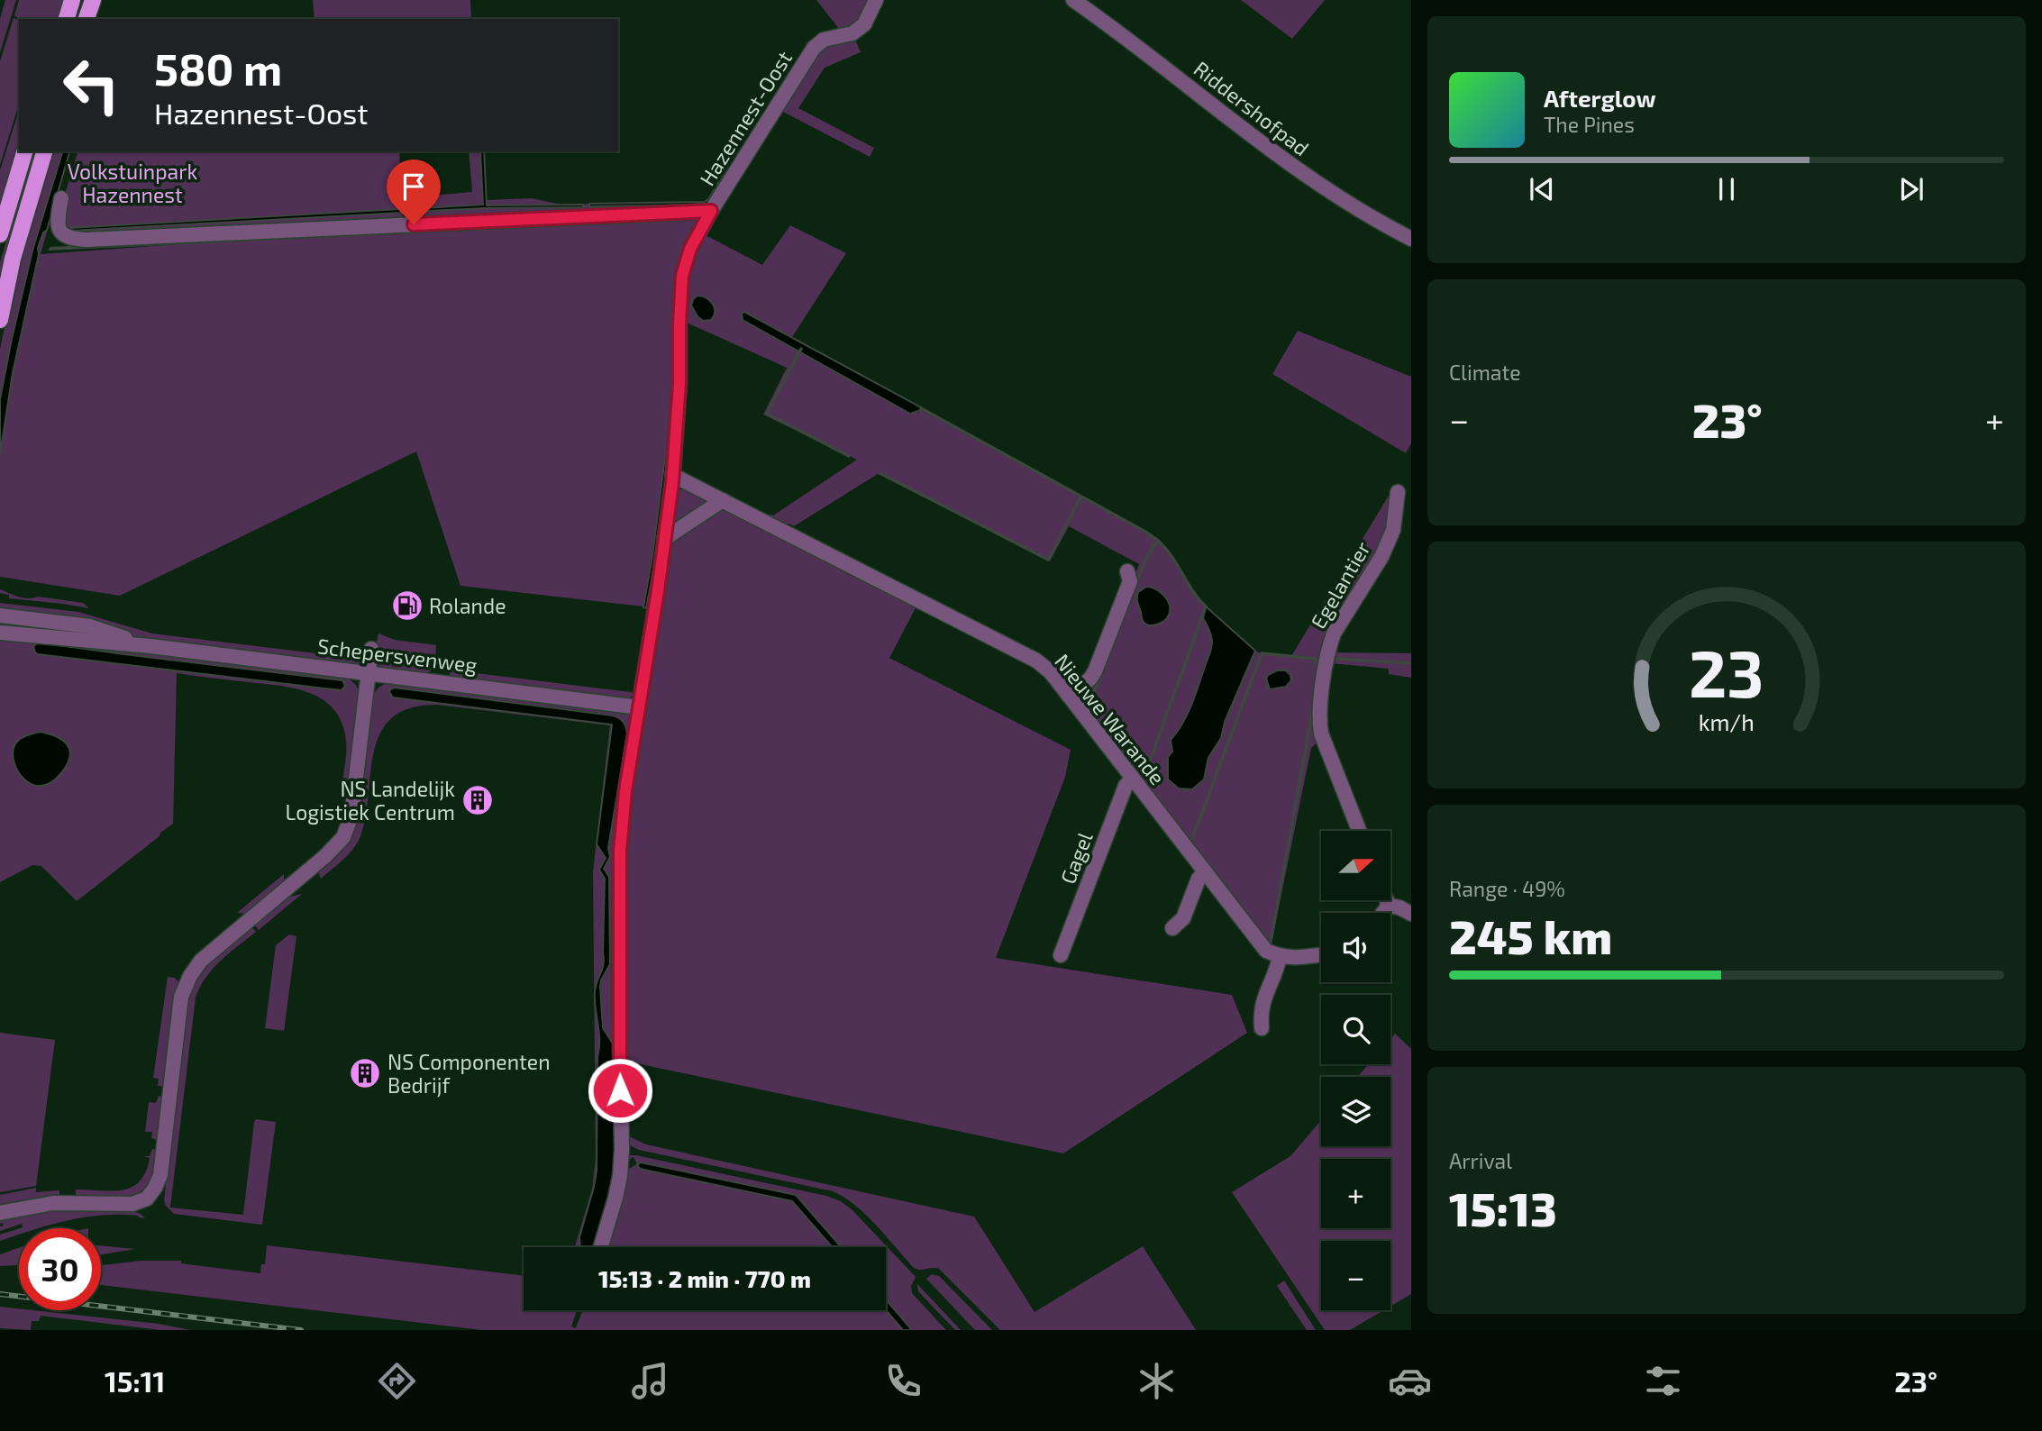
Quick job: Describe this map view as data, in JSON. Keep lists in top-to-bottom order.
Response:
{
  "streets": {
    "street": [
      "Riddershofpad",
      "Hazennest-Oost",
      "Egelantier",
      "Schepersvenweg",
      "Nieuwe Warande",
      "Gagel"
    ]
  },
  "crossings": [
    ["Nieuwe Warande", "Gagel"]
  ],
  "parks": ["Volkstuinpark Hazennest"],
  "places": {
    "fuel station": ["Rolande"],
    "building": ["NS Landelijk Logistiek Centrum", "NS Componenten Bedrijf"]
  },
  "north": "right",
  "page": {
    "turn": ["580 m", "Hazennest-Oost"],
    "song": ["Afterglow", "The Pines"],
    "tile": [
      "Climate",
      ["Range · 49%", "245 km"],
      ["Arrival", "15:13"]
    ],
    "heat": ["−", "23°", "+"],
    "map_buttons": ["+", "−"],
    "limit": "30",
    "trip": "15:13 · 2 min · 770 m",
    "tabs": ["15:11", "23°"],
    "gauge": ["23", "km/h"]
  }
}
